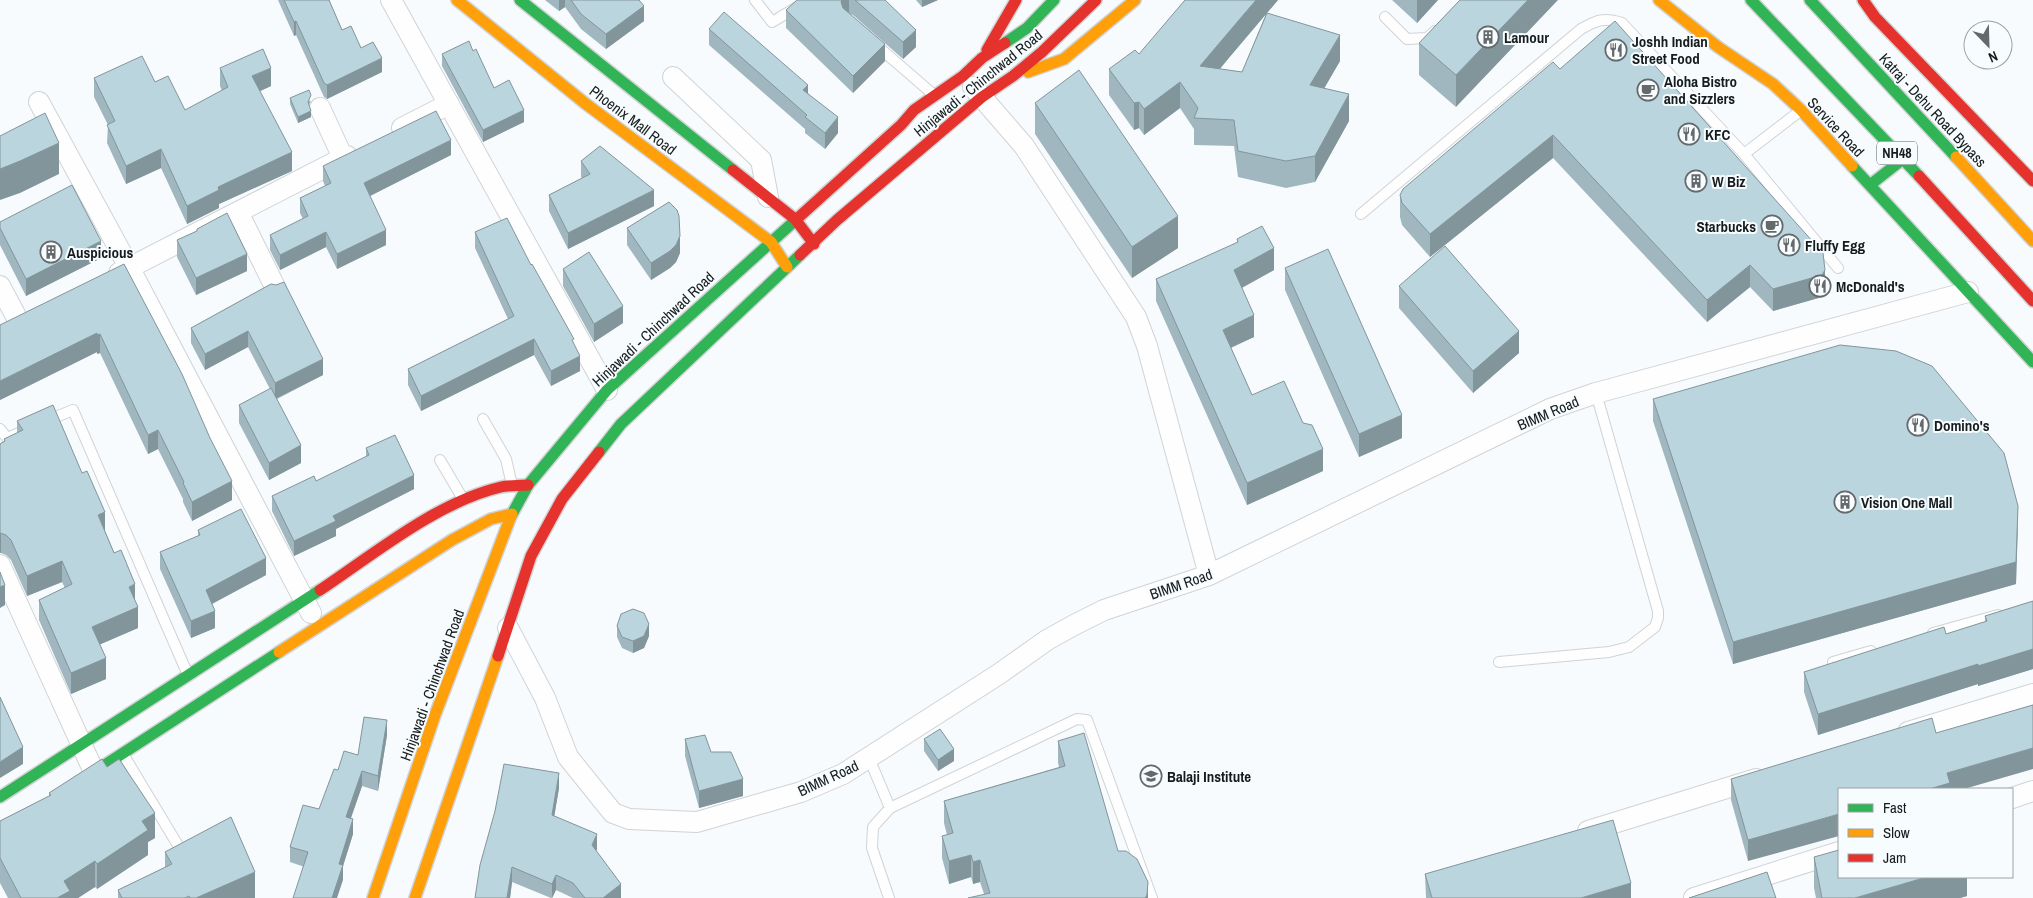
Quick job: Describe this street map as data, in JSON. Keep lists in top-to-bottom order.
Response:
{
  "streets": {
    "main road": [
      "Hinjawadi - Chinchwad Road",
      "Katraj - Dehu Road Bypass",
      "Phoenix Mall Road",
      "Service Road",
      "NH48"
    ],
    "street": ["BIMM Road"]
  },
  "crossings": [
    ["Hinjawadi - Chinchwad Road", "Phoenix Mall Road"],
    ["Hinjawadi - Chinchwad Road", "BIMM Road"],
    ["Service Road", "BIMM Road"]
  ],
  "places": {
    "building": [
      "Lamour",
      "W Biz",
      "Auspicious",
      "Vision One Mall"
    ],
    "restaurant": [
      "Joshh Indian Street Food",
      "KFC",
      "Fluffy Egg",
      "McDonald's",
      "Domino's"
    ],
    "cafe": ["Aloha Bistro and Sizzlers", "Starbucks"],
    "school or university": ["Balaji Institute"]
  },
  "legend": ["Fast", "Slow", "Jam"],
  "north": "bottom right"
}
